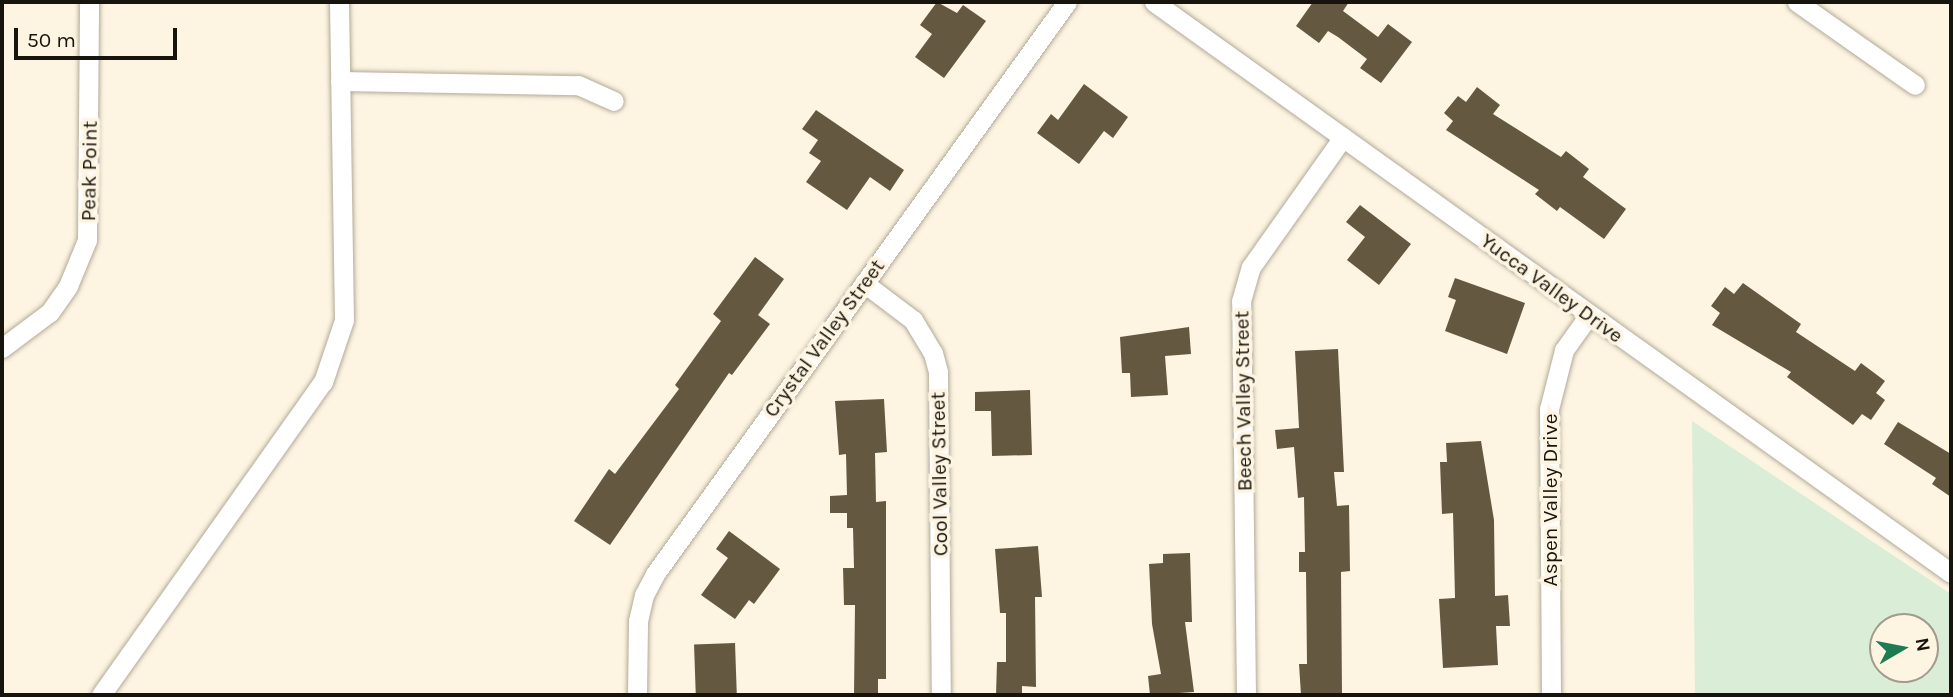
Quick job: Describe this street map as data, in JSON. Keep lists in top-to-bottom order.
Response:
{
  "streets": {
    "street": [
      "Peak Point",
      "Yucca Valley Drive",
      "Crystal Valley Street",
      "Beech Valley Street",
      "Cool Valley Street",
      "Aspen Valley Drive"
    ]
  },
  "crossings": [
    ["Yucca Valley Drive", "Beech Valley Street"],
    ["Yucca Valley Drive", "Aspen Valley Drive"],
    ["Crystal Valley Street", "Cool Valley Street"]
  ],
  "scale_bar": "50 m",
  "north": "right"
}
